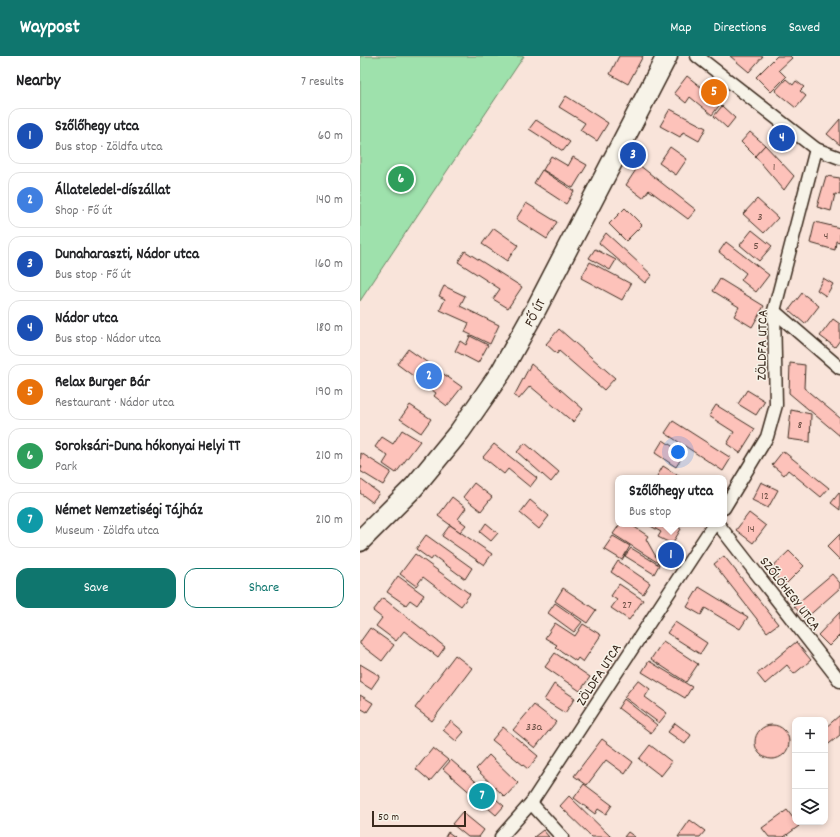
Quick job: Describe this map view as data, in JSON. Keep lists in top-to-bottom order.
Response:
{
  "streets": {
    "main road": ["FŐ ÚT"],
    "street": ["ZÖLDFA UTCA", "SZŐLÖHEGY UTCA"]
  },
  "house_numbers": [
    "1",
    "3",
    "4",
    "5",
    "8",
    "12",
    "14",
    "27",
    "33a"
  ],
  "scale_bar": "50 m",
  "page": {
    "header": "Waypost",
    "nav": ["Map", "Directions", "Saved"],
    "heading": ["Nearby", "7 results"],
    "pins": [
      "5",
      "4",
      "3",
      "6",
      "2",
      "1",
      "7"
    ],
    "list": [
      {
        "mark": "1",
        "name": "Szőlőhegy utca",
        "note": "Bus stop · Zöldfa utca",
        "value": "60 m"
      },
      {
        "mark": "2",
        "name": "Állateledel-díszállat",
        "note": "Shop · Fő út",
        "value": "140 m"
      },
      {
        "mark": "3",
        "name": "Dunaharaszti, Nádor utca",
        "note": "Bus stop · Fő út",
        "value": "160 m"
      },
      {
        "mark": "4",
        "name": "Nádor utca",
        "note": "Bus stop · Nádor utca",
        "value": "180 m"
      },
      {
        "mark": "5",
        "name": "Relax Burger Bár",
        "note": "Restaurant · Nádor utca",
        "value": "190 m"
      },
      {
        "mark": "6",
        "name": "Soroksári-Duna hókonyai Helyi TT",
        "note": "Park",
        "value": "210 m"
      },
      {
        "mark": "7",
        "name": "Német Nemzetiségi Tájház",
        "note": "Museum · Zöldfa utca",
        "value": "210 m"
      }
    ],
    "popup": ["Szőlőhegy utca", "Bus stop"],
    "buttons": ["Save", "Share"],
    "map_buttons": ["+", "−"],
    "scale": "50 m"
  }
}
